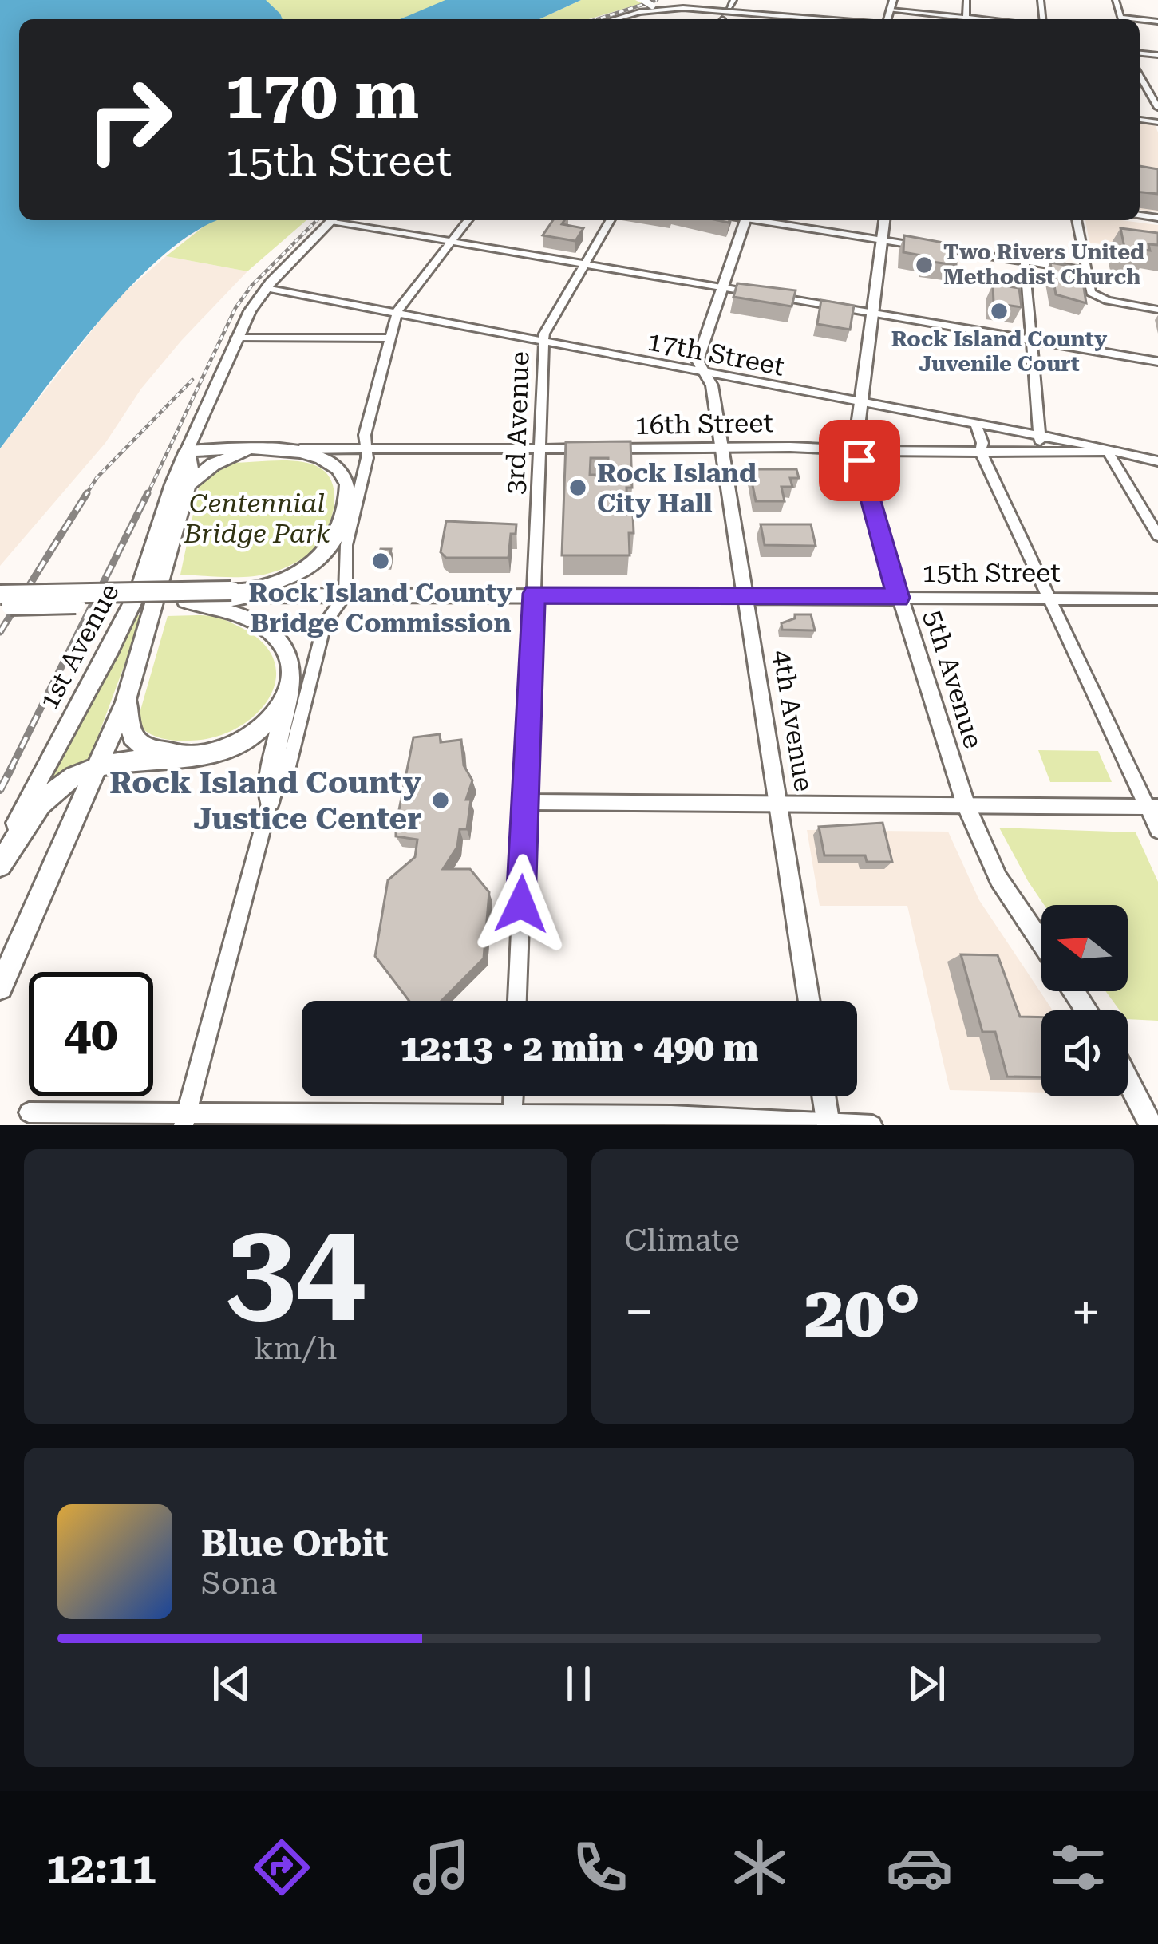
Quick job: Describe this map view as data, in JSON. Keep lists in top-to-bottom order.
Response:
{
  "streets": {
    "highway": ["15th Street", "1st Avenue"],
    "main road": ["5th Avenue", "4th Avenue"],
    "street": ["17th Street", "3rd Avenue", "16th Street"]
  },
  "crossings": [
    ["17th Street", "3rd Avenue"],
    ["17th Street", "16th Street"],
    ["17th Street", "1st Avenue"],
    ["17th Street", "5th Avenue"],
    ["17th Street", "4th Avenue"],
    ["3rd Avenue", "15th Street"],
    ["16th Street", "5th Avenue"],
    ["16th Street", "4th Avenue"],
    ["15th Street", "5th Avenue"],
    ["15th Street", "4th Avenue"]
  ],
  "parks": ["Centennial Bridge Park"],
  "places": [
    "Two Rivers United Methodist Church",
    "Rock Island County Juvenile Court",
    "Rock Island City Hall",
    "Rock Island County Bridge Commission",
    "Rock Island County Justice Center"
  ],
  "north": "left",
  "page": {
    "turn": ["170 m", "15th Street"],
    "limit": "40",
    "trip": "12:13 · 2 min · 490 m",
    "tile": [
      ["34", "km/h"],
      "Climate"
    ],
    "heat": ["−", "20°", "+"],
    "song": ["Blue Orbit", "Sona"],
    "tabs": "12:11"
  }
}
